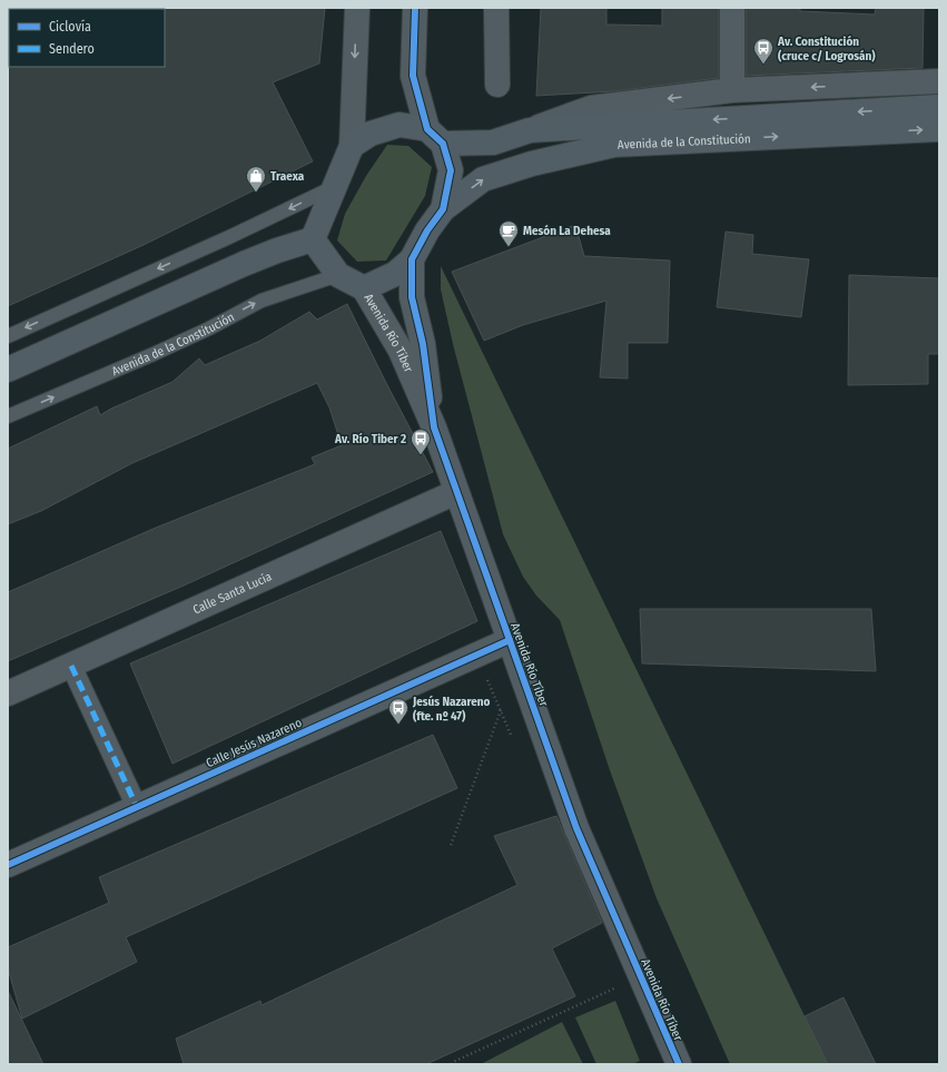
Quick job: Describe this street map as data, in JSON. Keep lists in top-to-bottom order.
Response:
{
  "streets": {
    "main road": ["Avenida de la Constitución"],
    "street": ["Avenida Río Tíber", "Calle Santa Lucía", "Calle Jesús Nazareno"]
  },
  "crossings": [
    ["Avenida de la Constitución", "Avenida Río Tíber"],
    ["Avenida Río Tíber", "Calle Santa Lucía"],
    ["Avenida Río Tíber", "Calle Jesús Nazareno"]
  ],
  "places": {
    "bus stop": ["Av. Constitución (cruce c/ Logrosán)", "Av. Río Tiber 2", "Jesús Nazareno (fte. nº 47)"],
    "shop": ["Traexa"],
    "cafe": ["Mesón La Dehesa"]
  },
  "legend": ["Ciclovía", "Sendero"]
}
